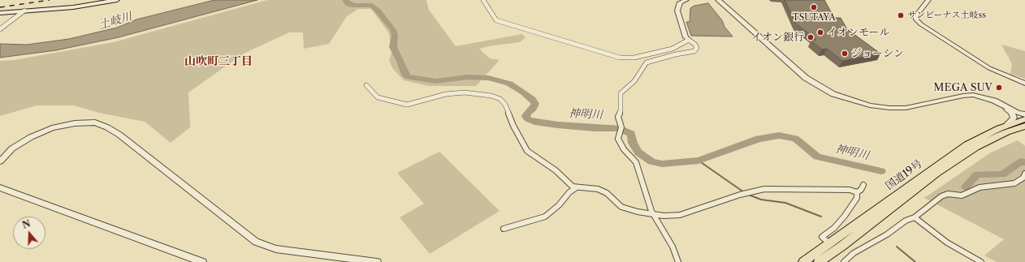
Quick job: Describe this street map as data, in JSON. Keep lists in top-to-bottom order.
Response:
{
  "streets": {
    "highway": ["国道19号"]
  },
  "districts": ["山吹町三丁目"],
  "water": ["土岐川", "神明川"],
  "places": [
    "TSUTAYA",
    "サンビーナス土岐ss",
    "イオンモール",
    "イオン銀行",
    "ジョーシン",
    "MEGA SUV"
  ],
  "north": "top"
}
